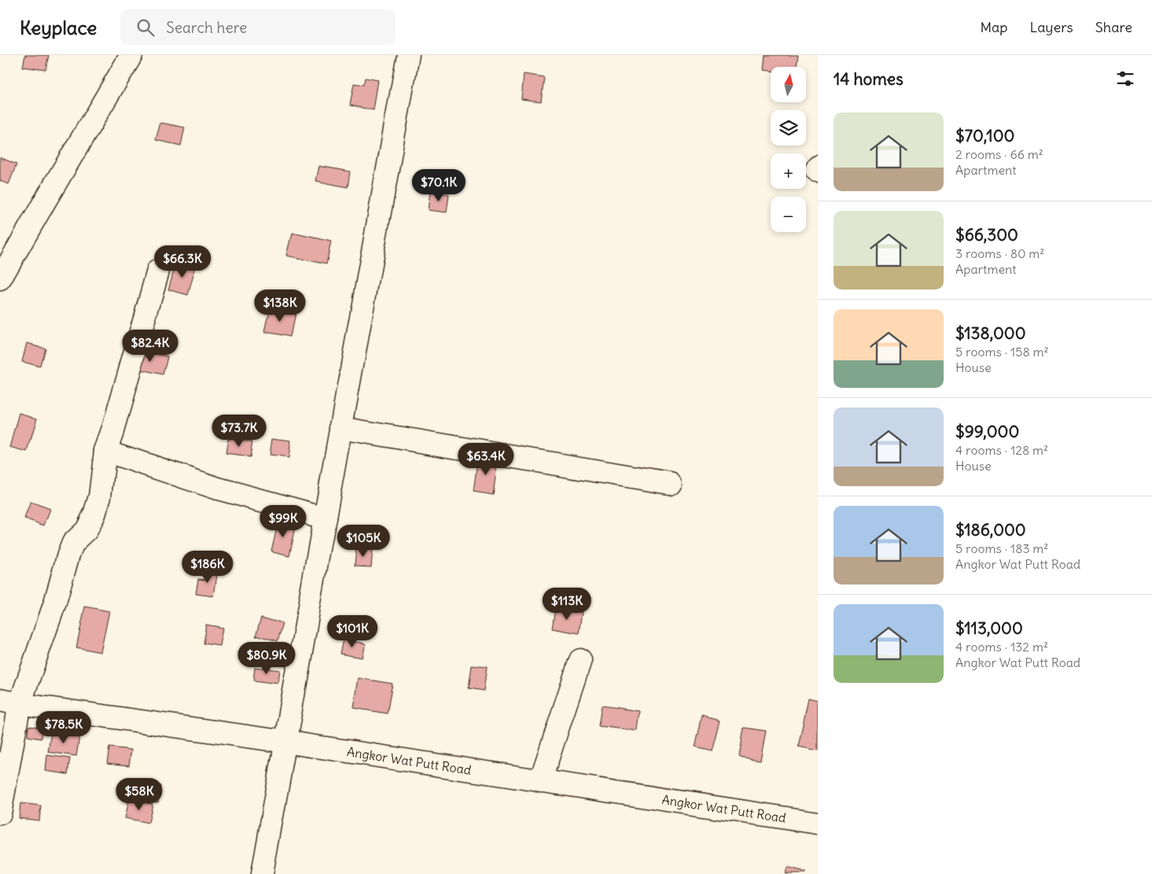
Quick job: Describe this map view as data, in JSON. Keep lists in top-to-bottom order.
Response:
{
  "streets": {
    "street": ["Angkor Wat Putt Road"]
  },
  "north": "top",
  "page": {
    "header": "Keyplace",
    "search": "Search here",
    "nav": ["Map", "Layers", "Share"],
    "heading": "14 homes",
    "map_buttons": ["+", "−"],
    "list": [
      {
        "name": "$70,100",
        "note": "2 rooms · 66 m² · Apartment"
      },
      {
        "name": "$66,300",
        "note": "3 rooms · 80 m² · Apartment"
      },
      {
        "name": "$138,000",
        "note": "5 rooms · 158 m² · House"
      },
      {
        "name": "$99,000",
        "note": "4 rooms · 128 m² · House"
      },
      {
        "name": "$186,000",
        "note": "5 rooms · 183 m² · Angkor Wat Putt Road"
      },
      {
        "name": "$113,000",
        "note": "4 rooms · 132 m² · Angkor Wat Putt Road"
      }
    ],
    "price": [
      "$70.1K",
      "$66.3K",
      "$138K",
      "$82.4K",
      "$73.7K",
      "$63.4K",
      "$99K",
      "$105K",
      "$186K",
      "$113K",
      "$101K",
      "$80.9K",
      "$78.5K",
      "$58K"
    ]
  }
}
